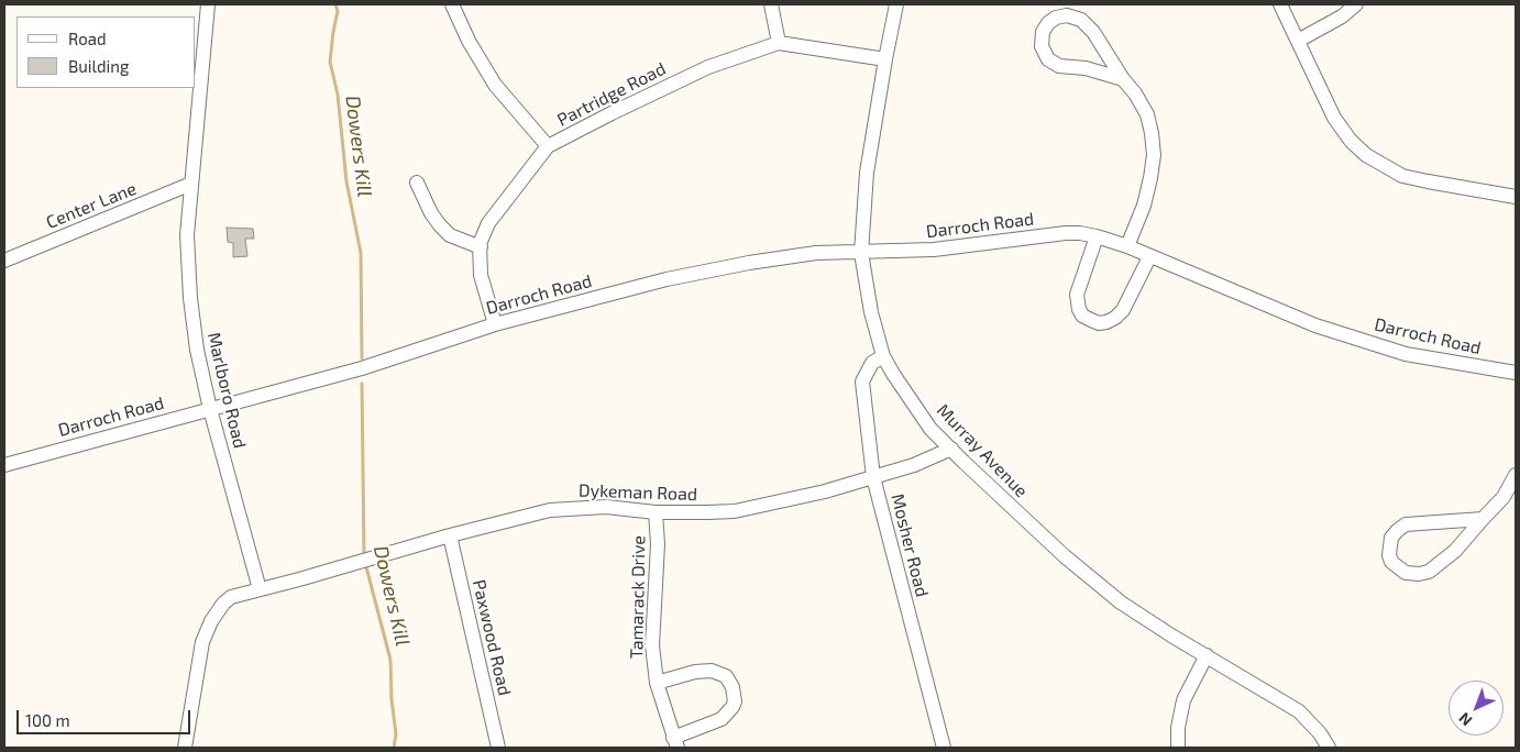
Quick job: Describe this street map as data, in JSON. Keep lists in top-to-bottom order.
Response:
{
  "streets": {
    "street": [
      "Partridge Road",
      "Center Lane",
      "Darroch Road",
      "Marlboro Road",
      "Murray Avenue",
      "Dykeman Road",
      "Mosher Road",
      "Tamarack Drive",
      "Paxwood Road"
    ]
  },
  "crossings": [
    ["Partridge Road", "Darroch Road"],
    ["Partridge Road", "Murray Avenue"],
    ["Center Lane", "Marlboro Road"],
    ["Darroch Road", "Marlboro Road"],
    ["Darroch Road", "Murray Avenue"],
    ["Marlboro Road", "Dykeman Road"],
    ["Murray Avenue", "Dykeman Road"],
    ["Murray Avenue", "Mosher Road"],
    ["Dykeman Road", "Mosher Road"],
    ["Dykeman Road", "Tamarack Drive"],
    ["Dykeman Road", "Paxwood Road"]
  ],
  "water": ["Dowers Kill"],
  "legend": ["Road", "Building"],
  "scale_bar": "100 m",
  "north": "bottom left"
}
